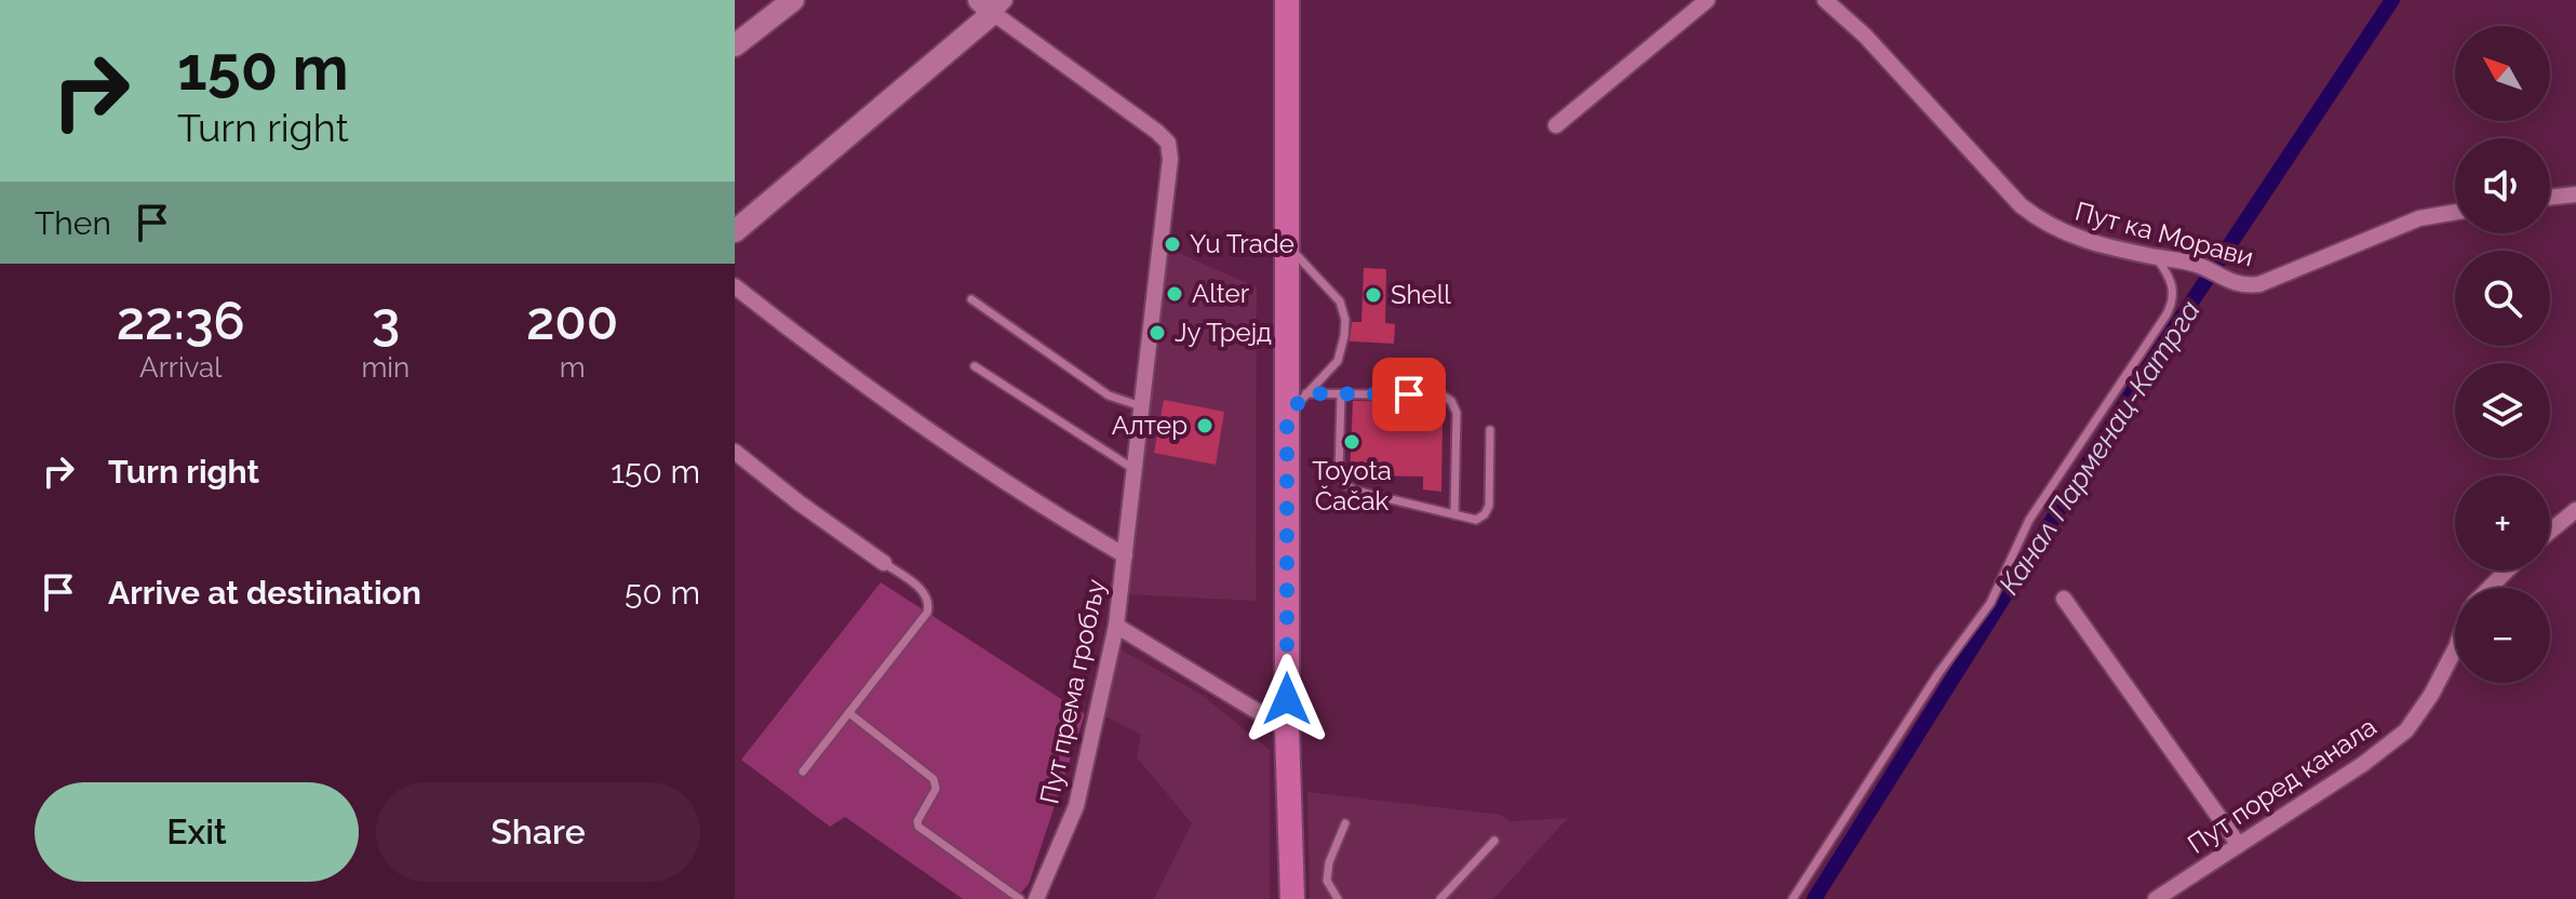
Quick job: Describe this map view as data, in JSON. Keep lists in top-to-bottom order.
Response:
{
  "streets": {
    "street": ["Пут ка Морави", "Пут према гробљу", "Пут поред канала"]
  },
  "water": ["Канал Парменац-Катрга"],
  "places": [
    "Yu Trade",
    "Alter",
    "Shell",
    "Ју Трејд",
    "Алтер",
    "Toyota Čačak"
  ],
  "north": "top left",
  "page": {
    "turn": ["150 m", "Turn right"],
    "map_buttons": ["+", "−"],
    "then": "Then",
    "eta": [
      "22:36",
      "Arrival",
      "3",
      "min",
      "200",
      "m"
    ],
    "list": [
      {
        "name": "Turn right",
        "value": "150 m"
      },
      {
        "name": "Arrive at destination",
        "value": "50 m"
      }
    ],
    "buttons": ["Exit", "Share"]
  }
}
